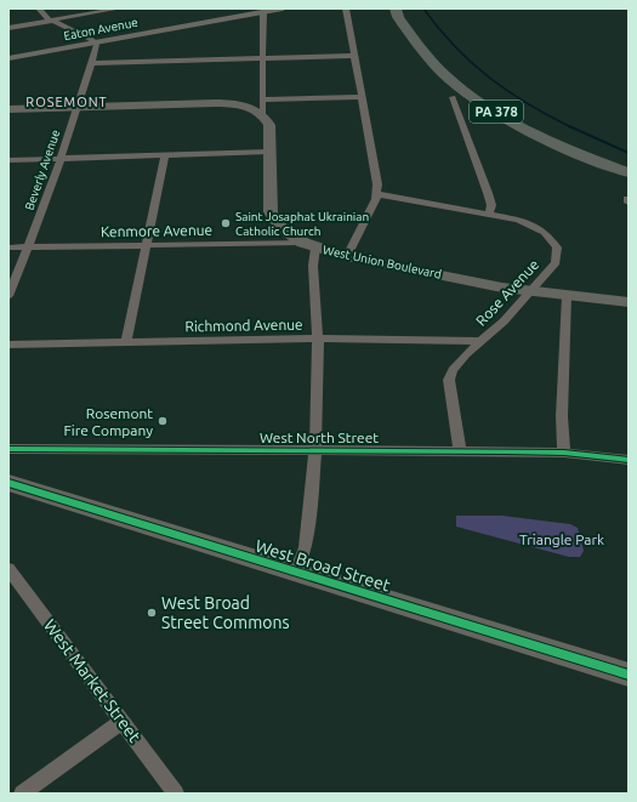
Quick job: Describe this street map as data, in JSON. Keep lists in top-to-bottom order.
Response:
{
  "streets": {
    "highway": ["PA 378"],
    "main road": ["West Union Boulevard", "West Broad Street"],
    "street": [
      "Eaton Avenue",
      "Beverly Avenue",
      "Kenmore Avenue",
      "Rose Avenue",
      "Richmond Avenue",
      "West North Street",
      "West Market Street"
    ]
  },
  "crossings": [
    ["Eaton Avenue", "Beverly Avenue"],
    ["Beverly Avenue", "Kenmore Avenue"],
    ["Kenmore Avenue", "West Union Boulevard"],
    ["West Union Boulevard", "Rose Avenue"],
    ["Rose Avenue", "Richmond Avenue"],
    ["Rose Avenue", "West North Street"]
  ],
  "districts": ["ROSEMONT"],
  "parks": ["Triangle Park"],
  "places": ["Saint Josaphat Ukrainian Catholic Church", "Rosemont Fire Company", "West Broad Street Commons"]
}
